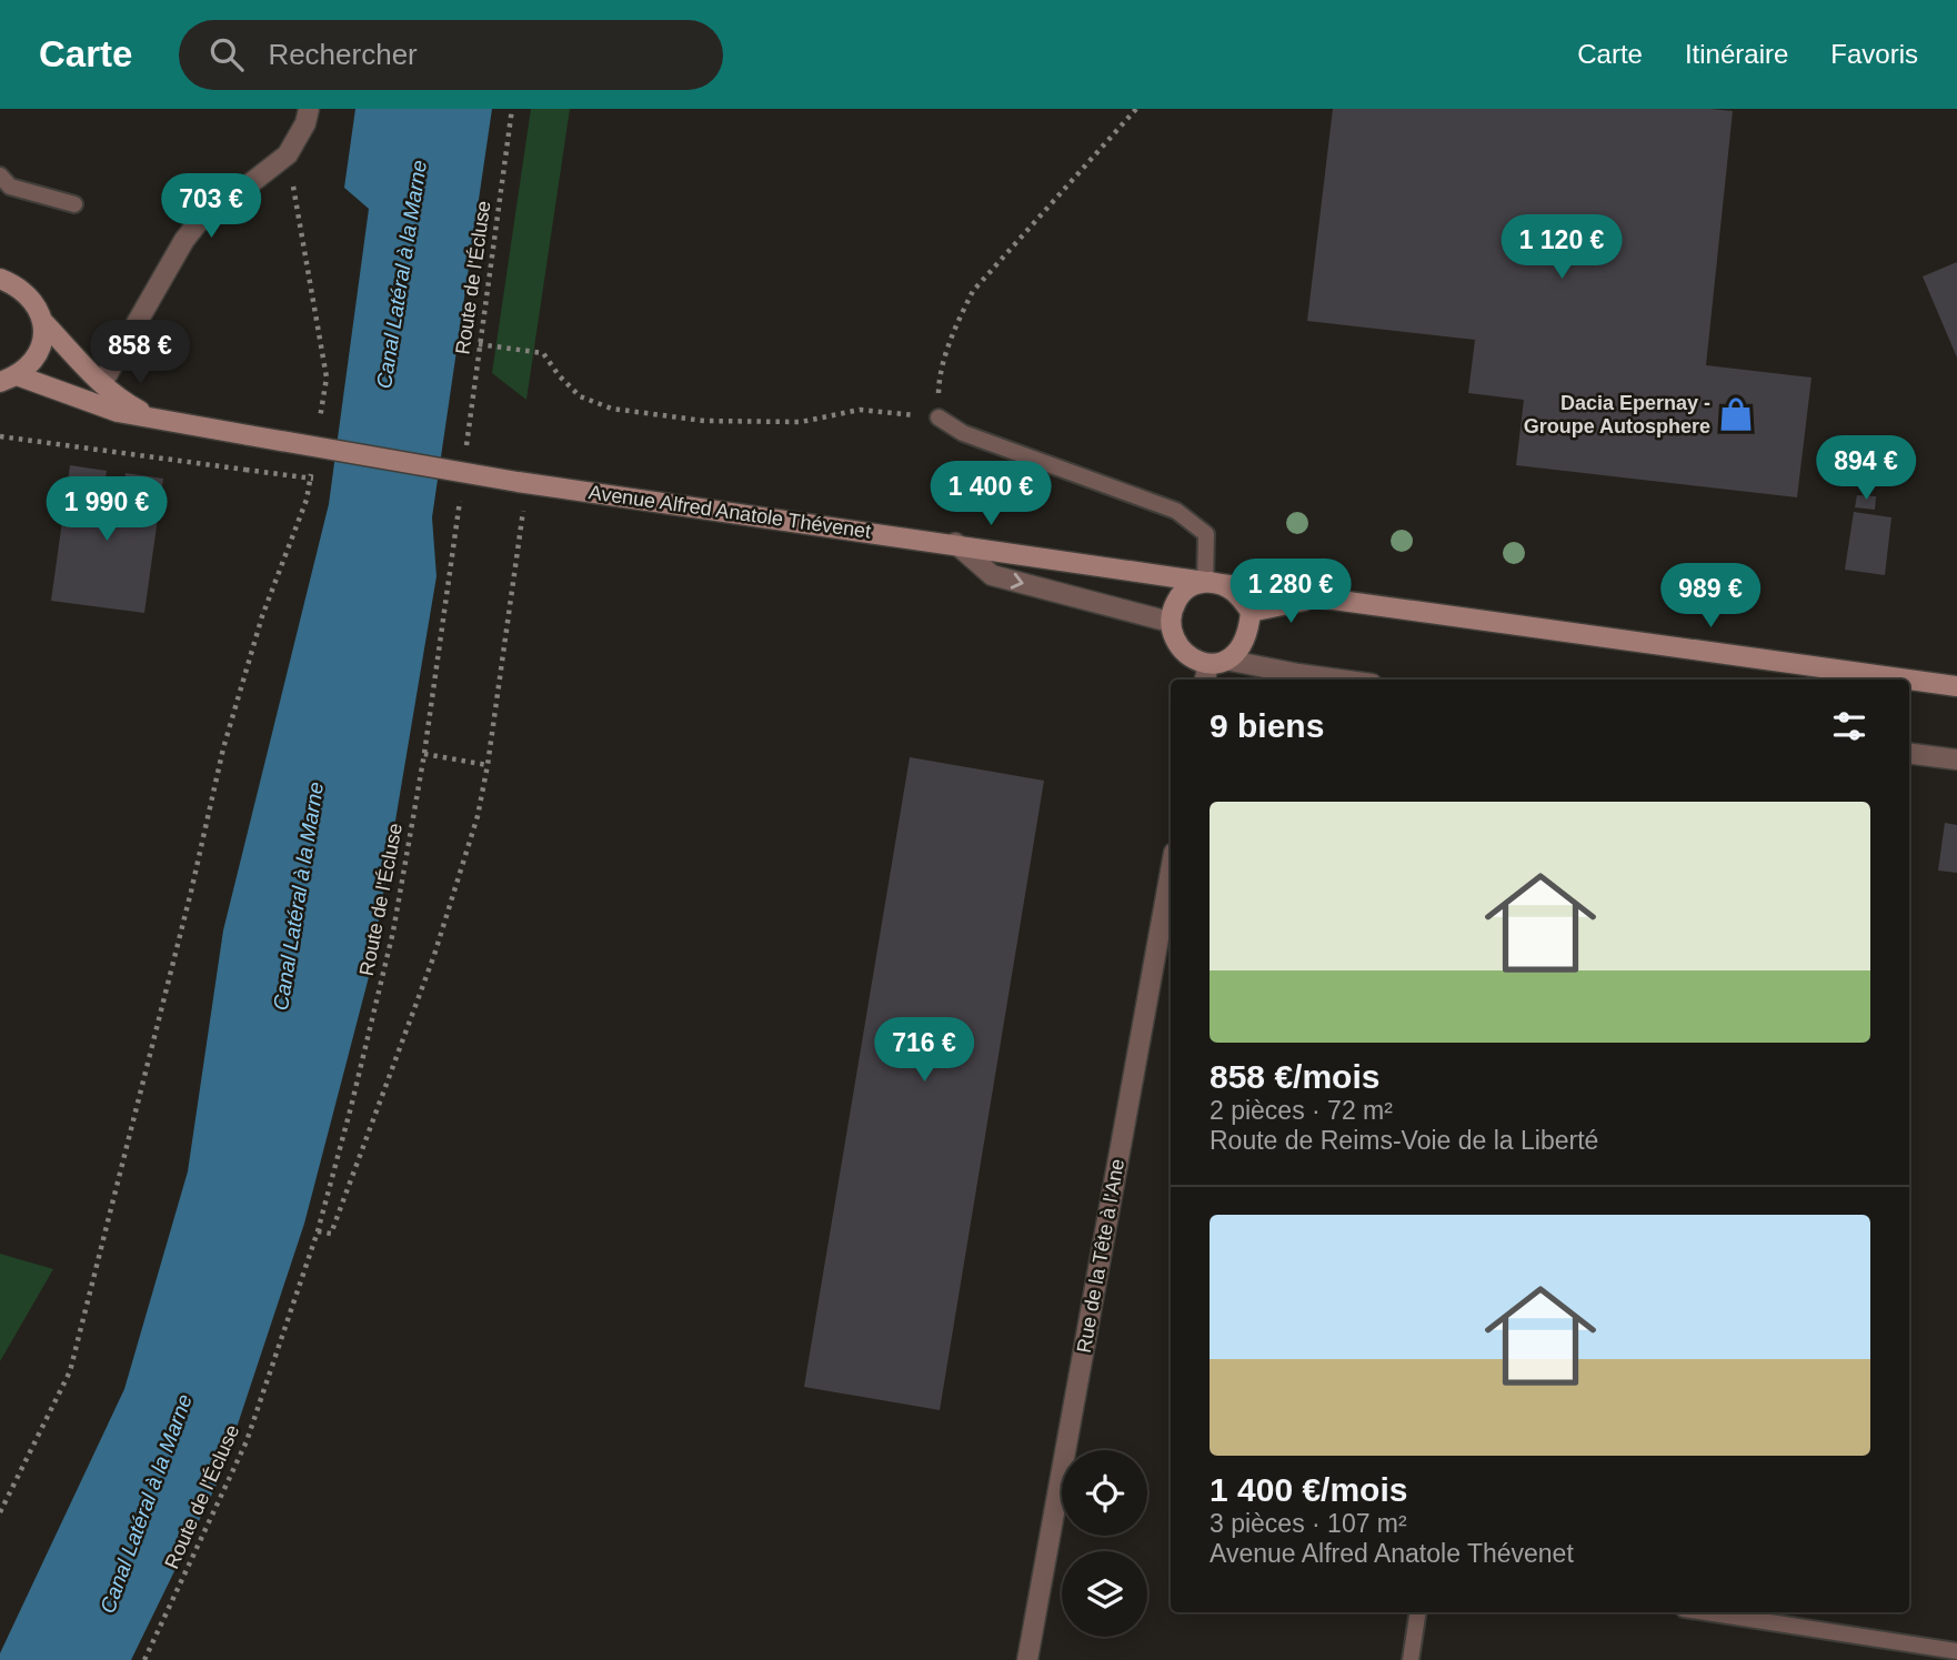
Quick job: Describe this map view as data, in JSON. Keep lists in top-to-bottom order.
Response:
{
  "streets": {
    "main road": ["Avenue Alfred Anatole Thévenet"],
    "street": ["Rue de la Tête à l'Ane"],
    "path": ["Route de l'Écluse"]
  },
  "water": ["Canal Latéral à la Marne"],
  "places": {
    "shop": ["Dacia Epernay - Groupe Autosphere"]
  },
  "page": {
    "header": "Carte",
    "search": "Rechercher",
    "nav": ["Carte", "Itinéraire", "Favoris"],
    "price": [
      "703 €",
      "1 120 €",
      "858 €",
      "894 €",
      "1 400 €",
      "1 990 €",
      "1 280 €",
      "989 €",
      "716 €"
    ],
    "heading": "9 biens",
    "list": [
      {
        "name": "858 €/mois",
        "note": "2 pièces · 72 m² · Route de Reims-Voie de la Liberté"
      },
      {
        "name": "1 400 €/mois",
        "note": "3 pièces · 107 m² · Avenue Alfred Anatole Thévenet"
      }
    ]
  }
}
